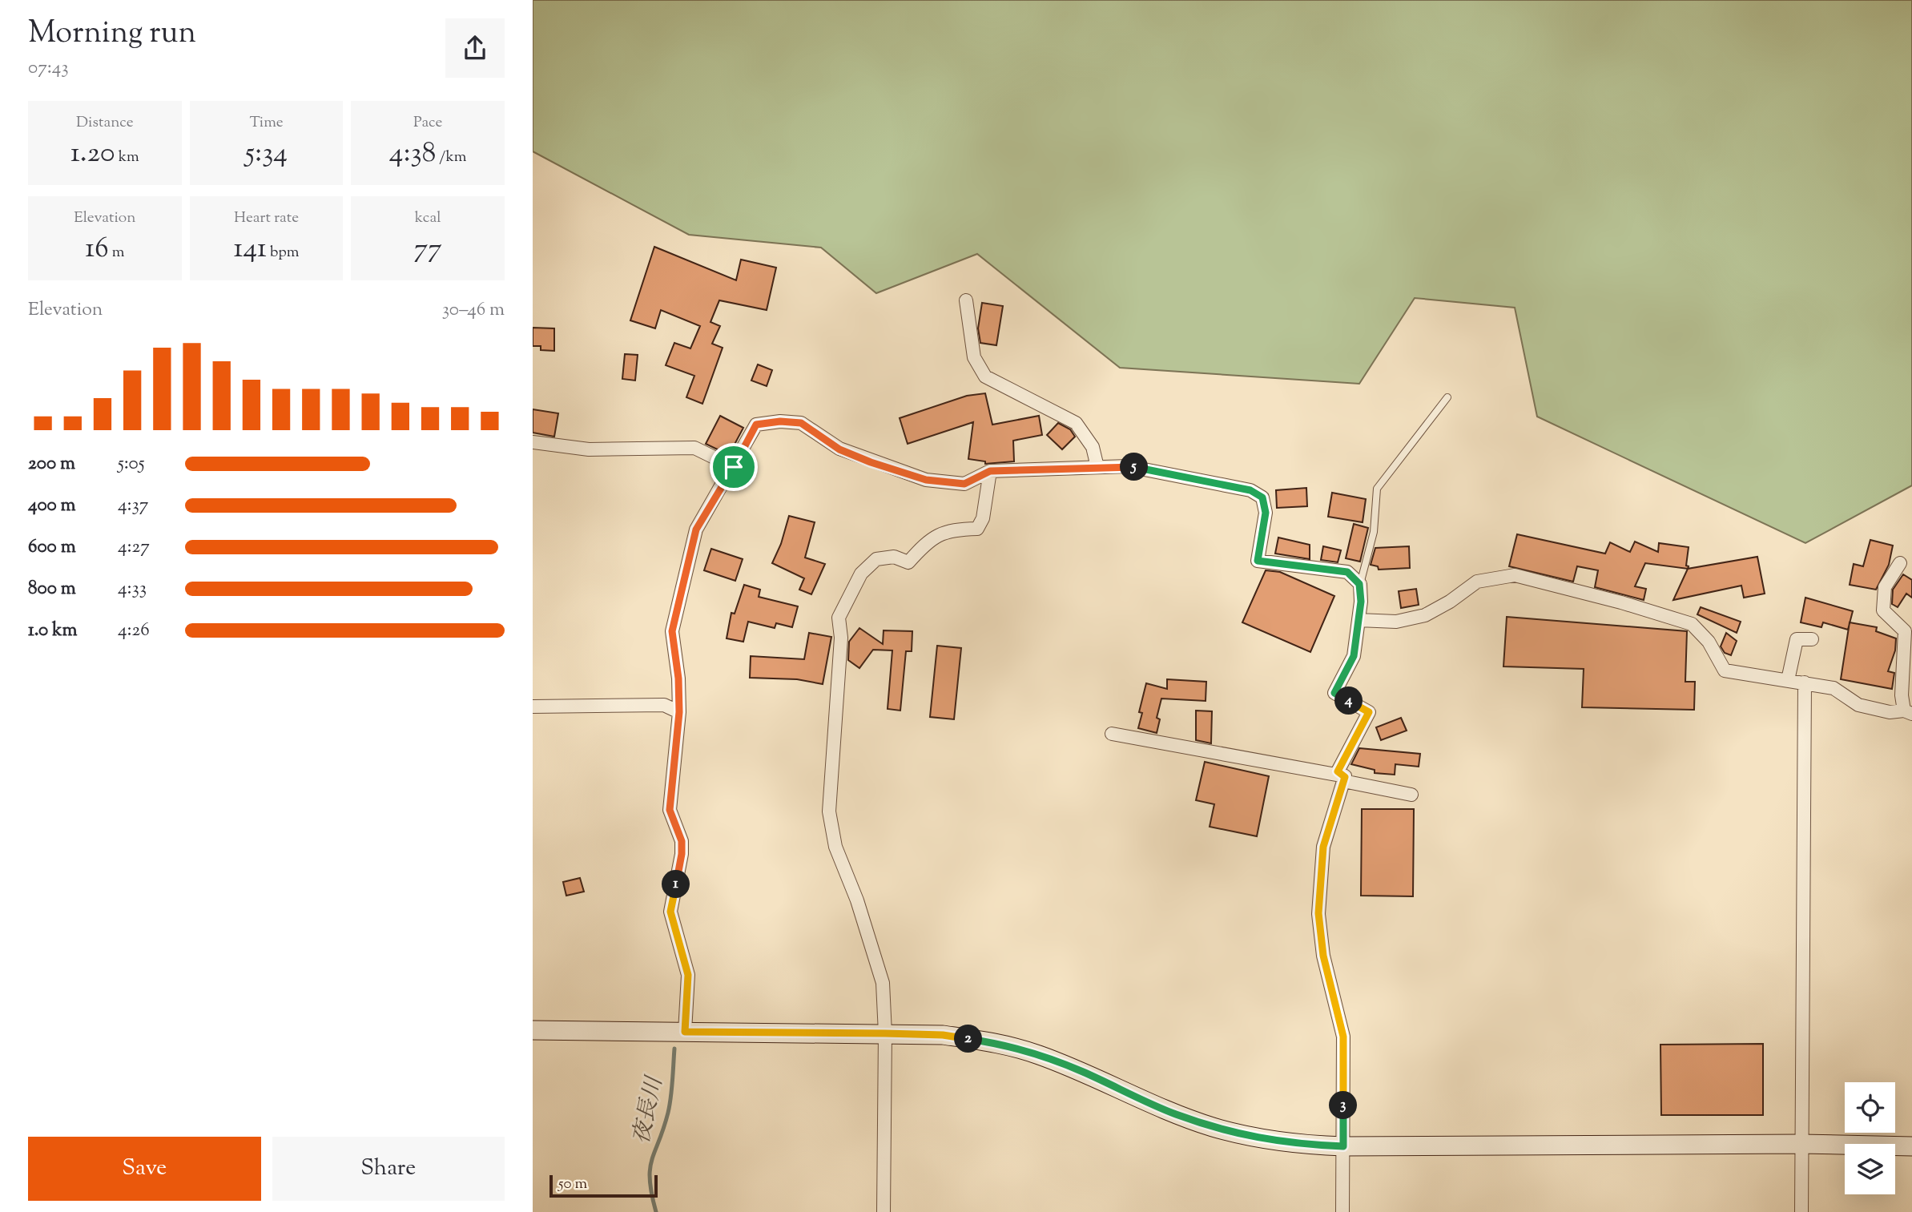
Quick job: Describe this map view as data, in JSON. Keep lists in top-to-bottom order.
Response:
{
  "water": ["夜長川"],
  "scale_bar": "50 m",
  "page": {
    "heading": ["Morning run", "07:43"],
    "stats": [
      ["Distance", "1.20 km"],
      ["Time", "5:34"],
      ["Pace", "4:38 /km"],
      ["Elevation", "16 m"],
      ["Heart rate", "141 bpm"],
      ["kcal", "77"]
    ],
    "chart": ["Elevation", "30–46 m"],
    "list": [
      {
        "name": "200 m",
        "note": "5:05"
      },
      {
        "name": "400 m",
        "note": "4:37"
      },
      {
        "name": "600 m",
        "note": "4:27"
      },
      {
        "name": "800 m",
        "note": "4:33"
      },
      {
        "name": "1.0 km",
        "note": "4:26"
      }
    ],
    "pins": [
      "5",
      "4",
      "1",
      "2",
      "3"
    ],
    "buttons": ["Save", "Share"],
    "scale": "50 m"
  }
}
